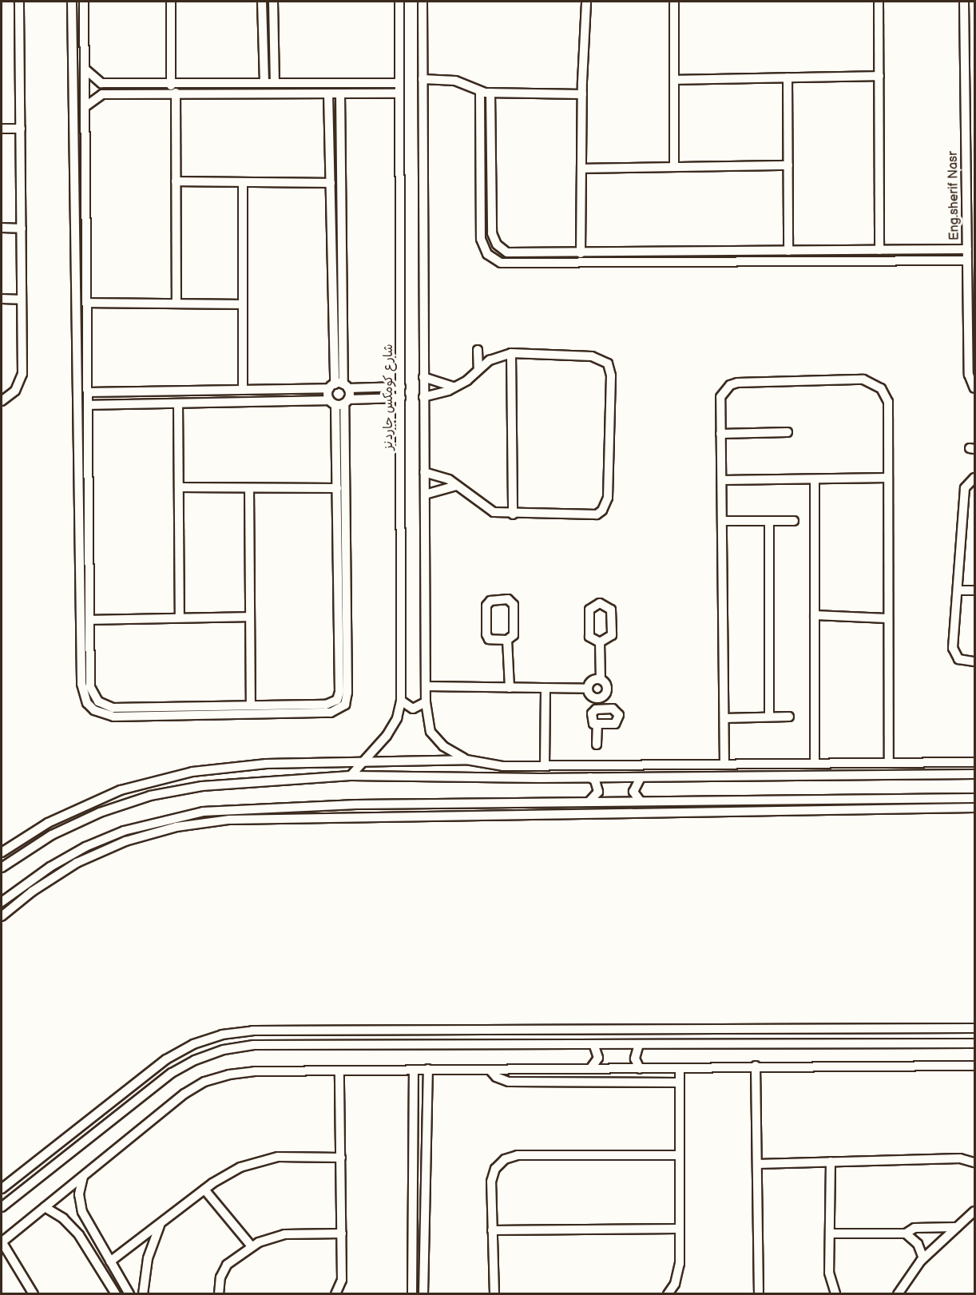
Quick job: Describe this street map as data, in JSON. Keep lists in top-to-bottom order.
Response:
{
  "streets": {
    "street": ["Eng.sherif Nasr", "شارع كومكس جاردنز"]
  }
}
